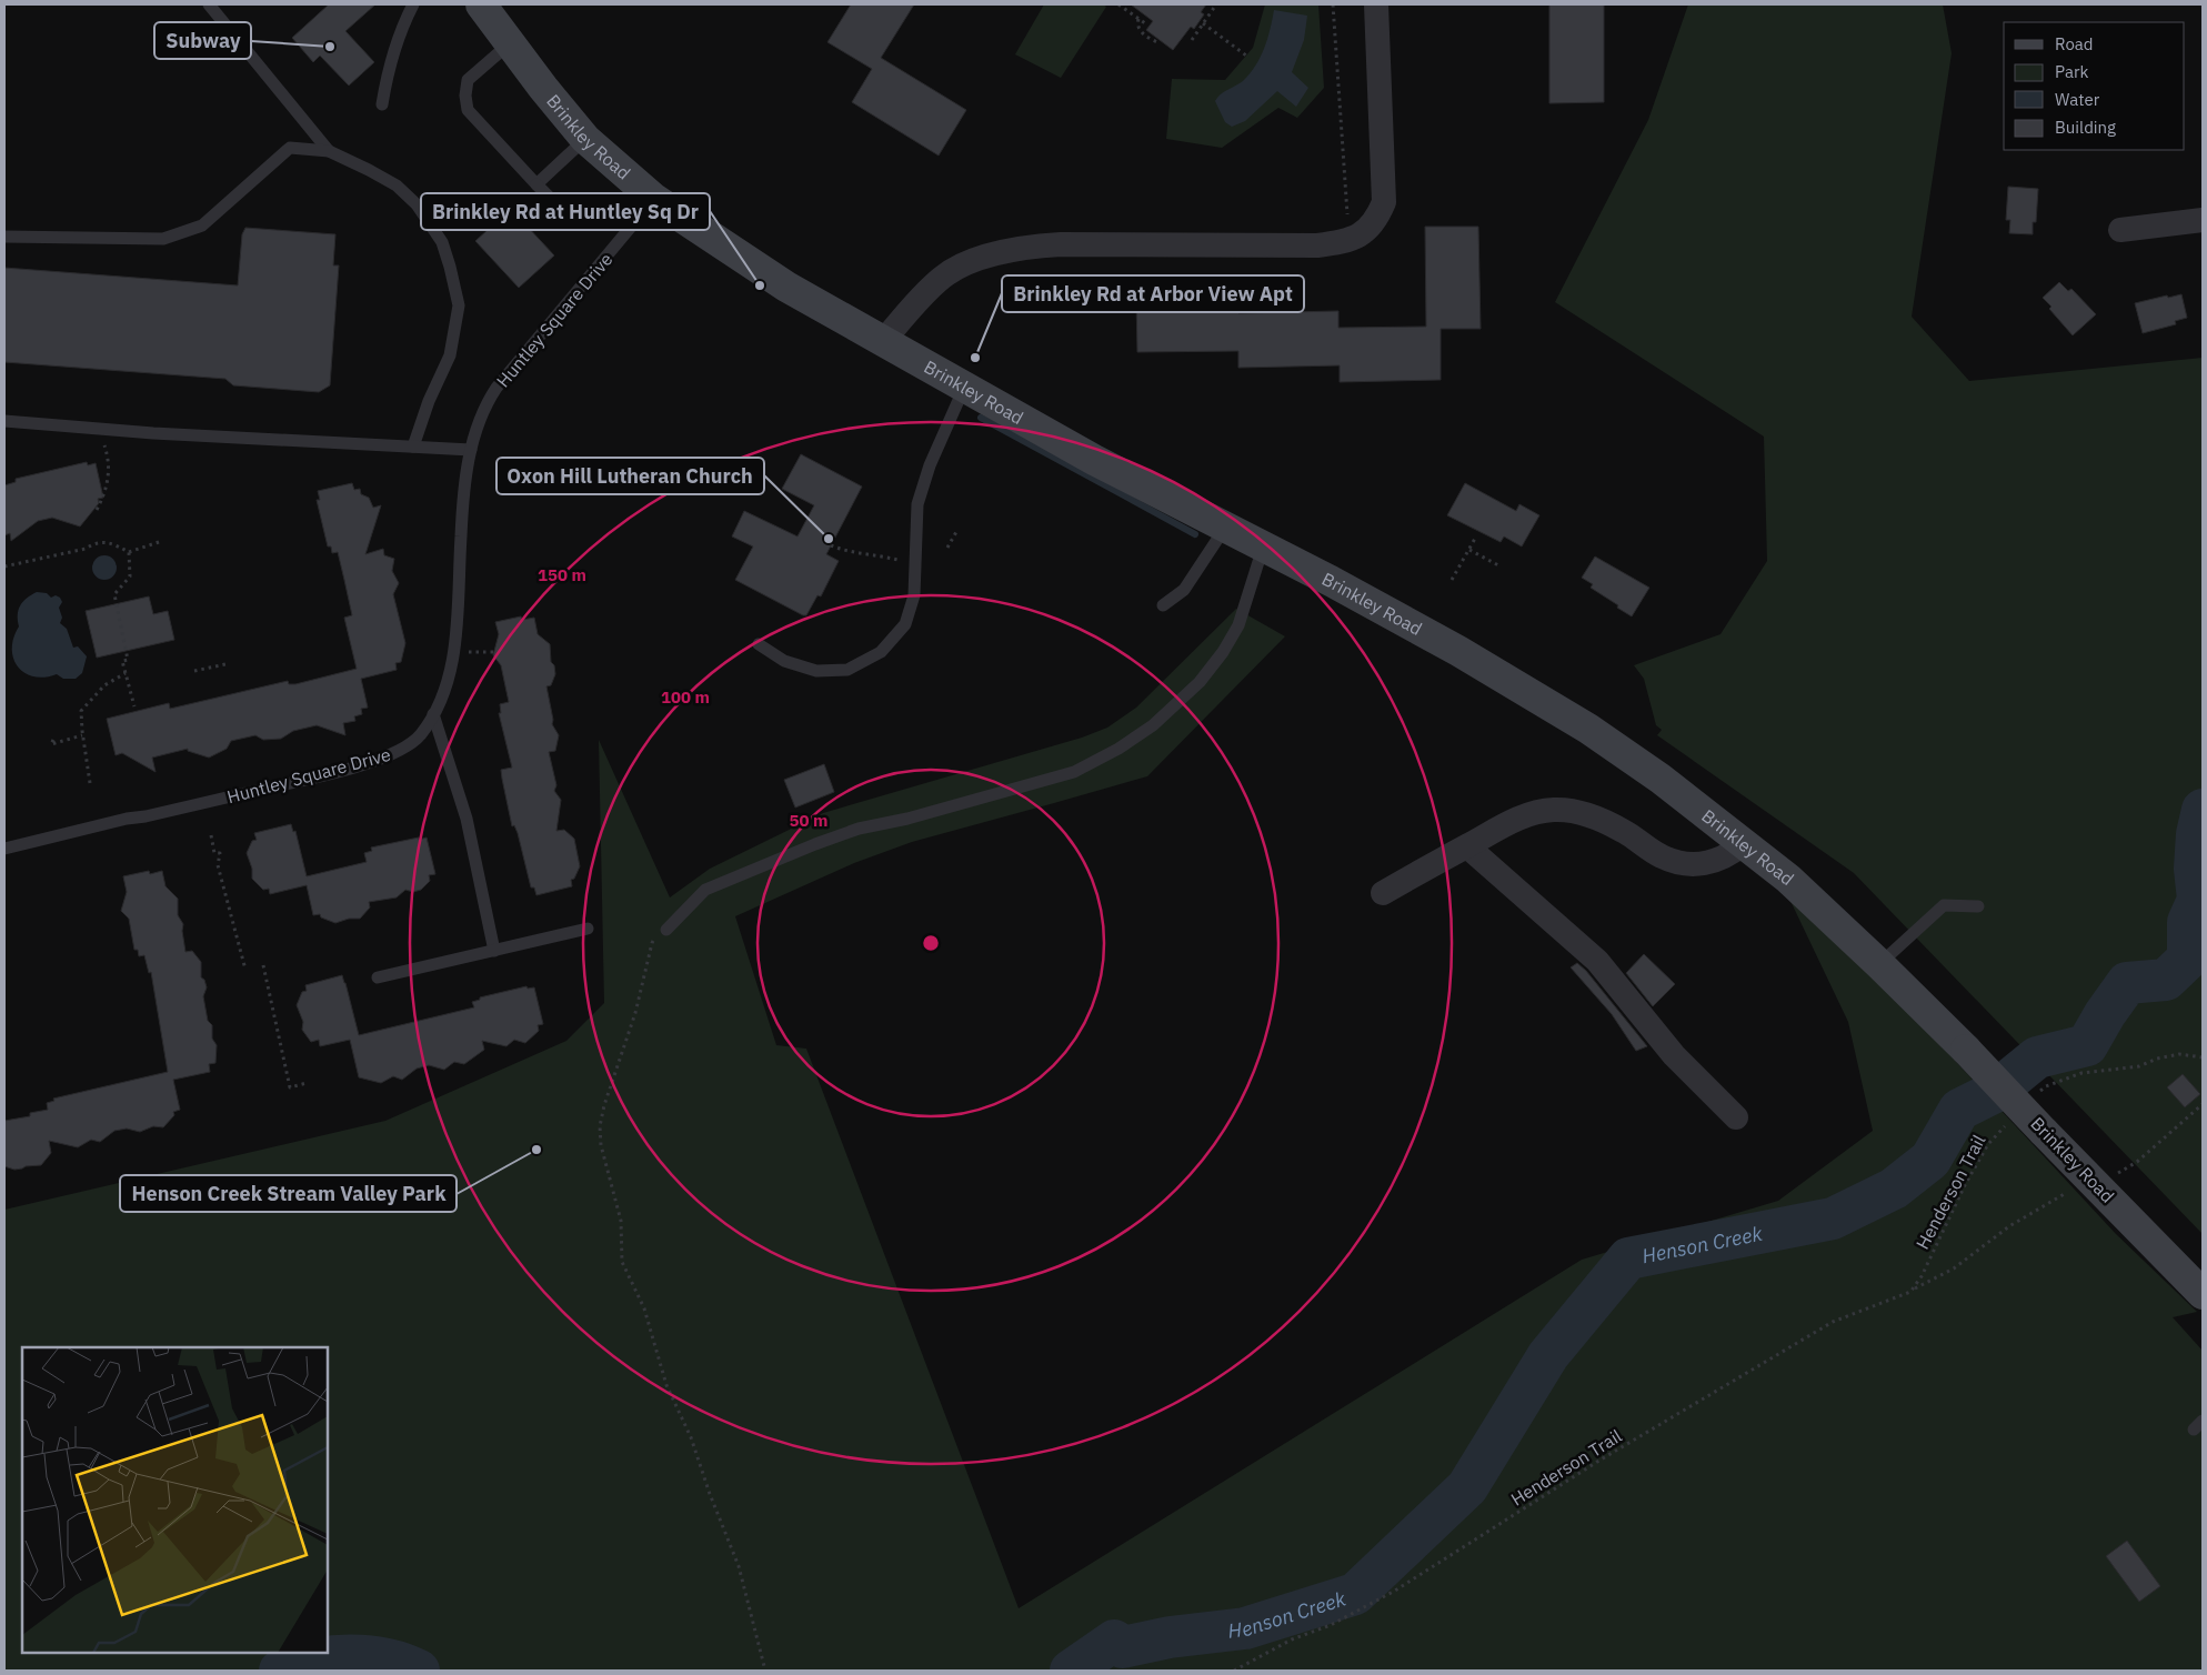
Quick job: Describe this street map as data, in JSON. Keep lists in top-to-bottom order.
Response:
{
  "streets": {
    "main road": ["Brinkley Road"],
    "lane": ["Huntley Square Drive"],
    "path": ["Henderson Trail"]
  },
  "crossings": [
    ["Brinkley Road", "Huntley Square Drive"],
    ["Brinkley Road", "Henderson Trail"]
  ],
  "water": ["Henson Creek"],
  "places": [
    "Subway",
    "Brinkley Rd at Huntley Sq Dr",
    "Brinkley Rd at Arbor View Apt",
    "Oxon Hill Lutheran Church",
    "Henson Creek Stream Valley Park"
  ],
  "legend": [
    "Road",
    "Park",
    "Water",
    "Building"
  ],
  "rings": ["150 m", "100 m", "50 m"]
}
